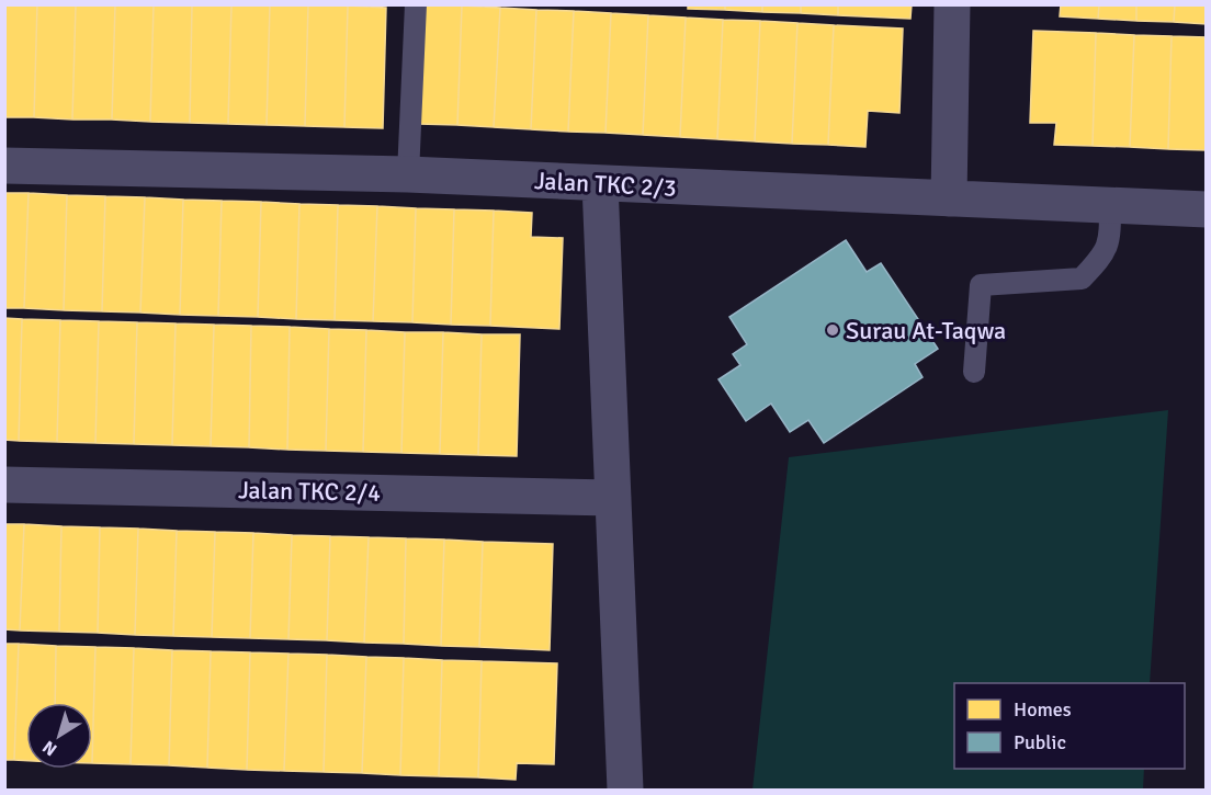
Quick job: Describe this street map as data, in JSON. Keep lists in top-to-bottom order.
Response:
{
  "streets": {
    "street": ["Jalan TKC 2/3", "Jalan TKC 2/4"]
  },
  "places": ["Surau At-Taqwa"],
  "legend": ["Homes", "Public"],
  "north": "bottom left"
}
